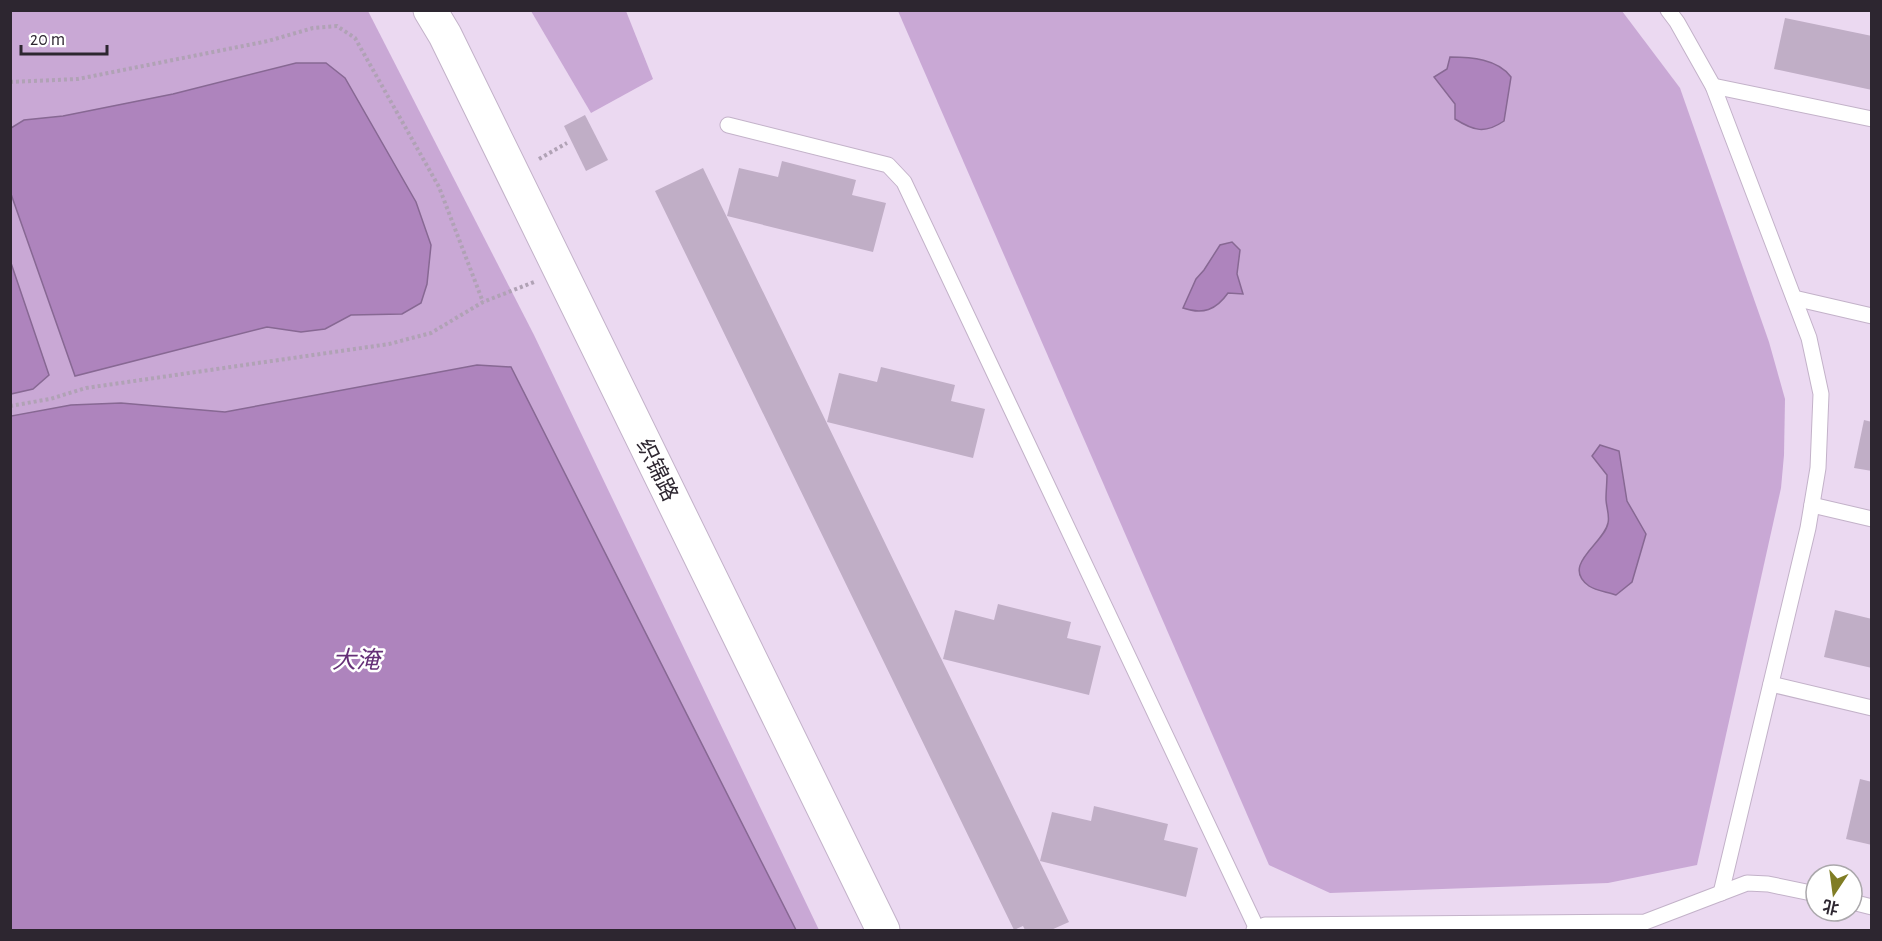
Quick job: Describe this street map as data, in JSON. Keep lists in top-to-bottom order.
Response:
{
  "streets": {
    "street": ["织锦路"]
  },
  "water": ["大淹"],
  "scale_bar": "20 m",
  "north": "bottom"
}
